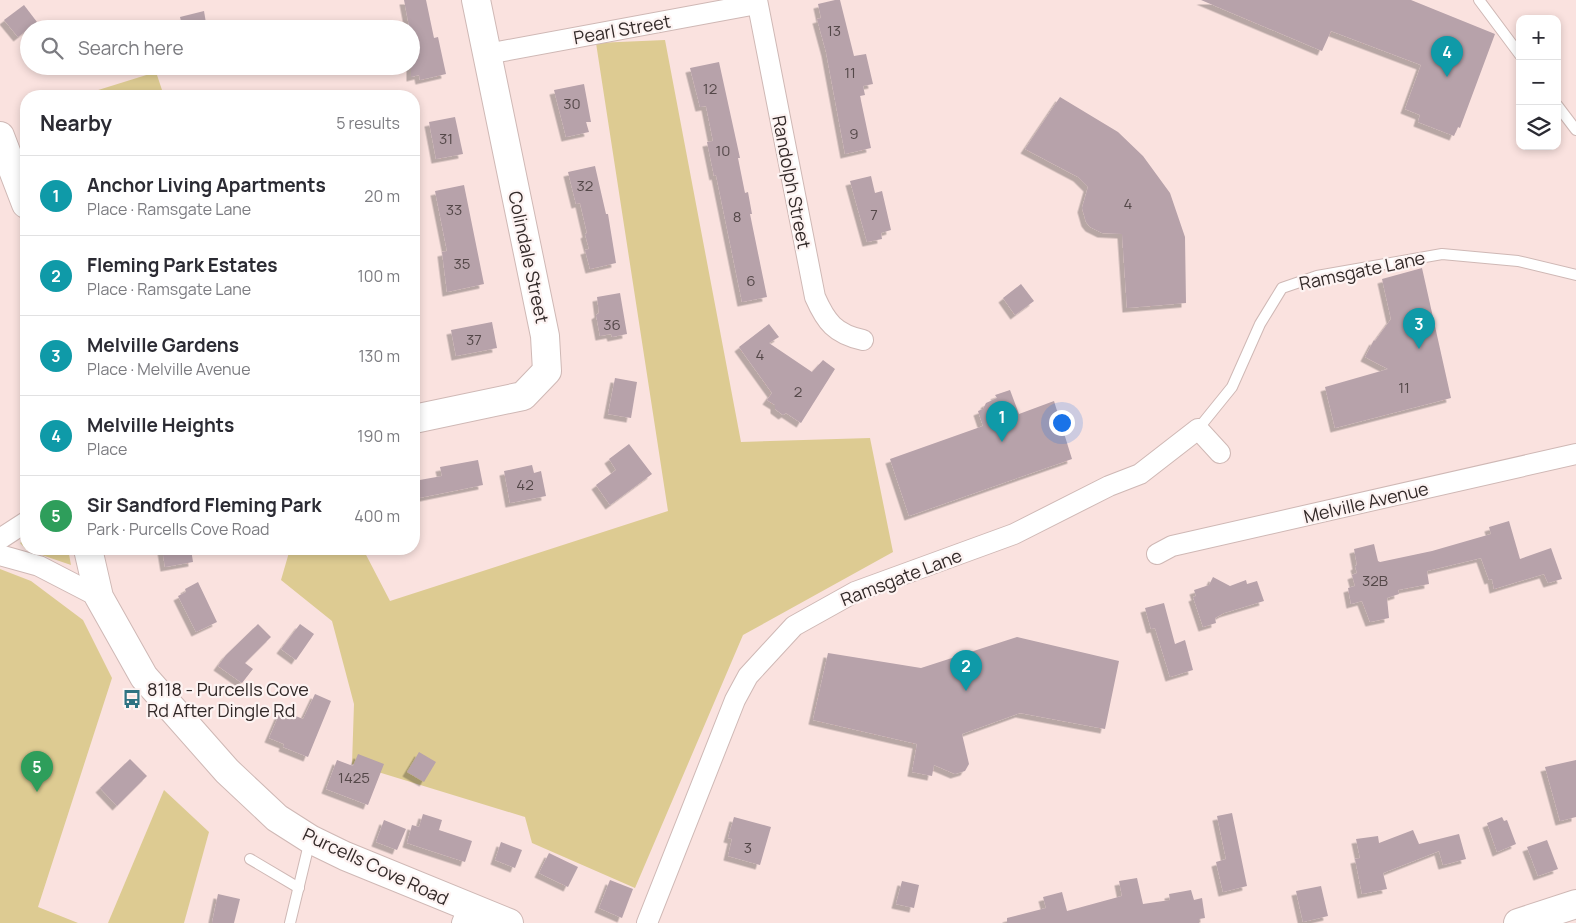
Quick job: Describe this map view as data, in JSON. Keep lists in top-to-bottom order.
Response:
{
  "streets": {
    "main road": ["Colindale Street", "Purcells Cove Road"],
    "street": [
      "Pearl Street",
      "Randolph Street",
      "Ramsgate Lane",
      "Melville Avenue"
    ]
  },
  "crossings": [
    ["Pearl Street", "Randolph Street"],
    ["Pearl Street", "Colindale Street"]
  ],
  "places": {
    "bus stop": ["8118 - Purcells Cove Rd After Dingle Rd"]
  },
  "house_numbers": [
    "13",
    "11",
    "12",
    "30",
    "9",
    "31",
    "10",
    "32",
    "4",
    "33",
    "7",
    "8",
    "35",
    "6",
    "36",
    "37",
    "4",
    "11",
    "2",
    "42",
    "32B",
    "1425",
    "3"
  ],
  "page": {
    "map_buttons": ["+", "−"],
    "search": "Search here",
    "pins": [
      "4",
      "3",
      "1",
      "2",
      "5"
    ],
    "heading": ["Nearby", "5 results"],
    "list": [
      {
        "mark": "1",
        "name": "Anchor Living Apartments",
        "note": "Place · Ramsgate Lane",
        "value": "20 m"
      },
      {
        "mark": "2",
        "name": "Fleming Park Estates",
        "note": "Place · Ramsgate Lane",
        "value": "100 m"
      },
      {
        "mark": "3",
        "name": "Melville Gardens",
        "note": "Place · Melville Avenue",
        "value": "130 m"
      },
      {
        "mark": "4",
        "name": "Melville Heights",
        "note": "Place",
        "value": "190 m"
      },
      {
        "mark": "5",
        "name": "Sir Sandford Fleming Park",
        "note": "Park · Purcells Cove Road",
        "value": "400 m"
      }
    ]
  }
}
